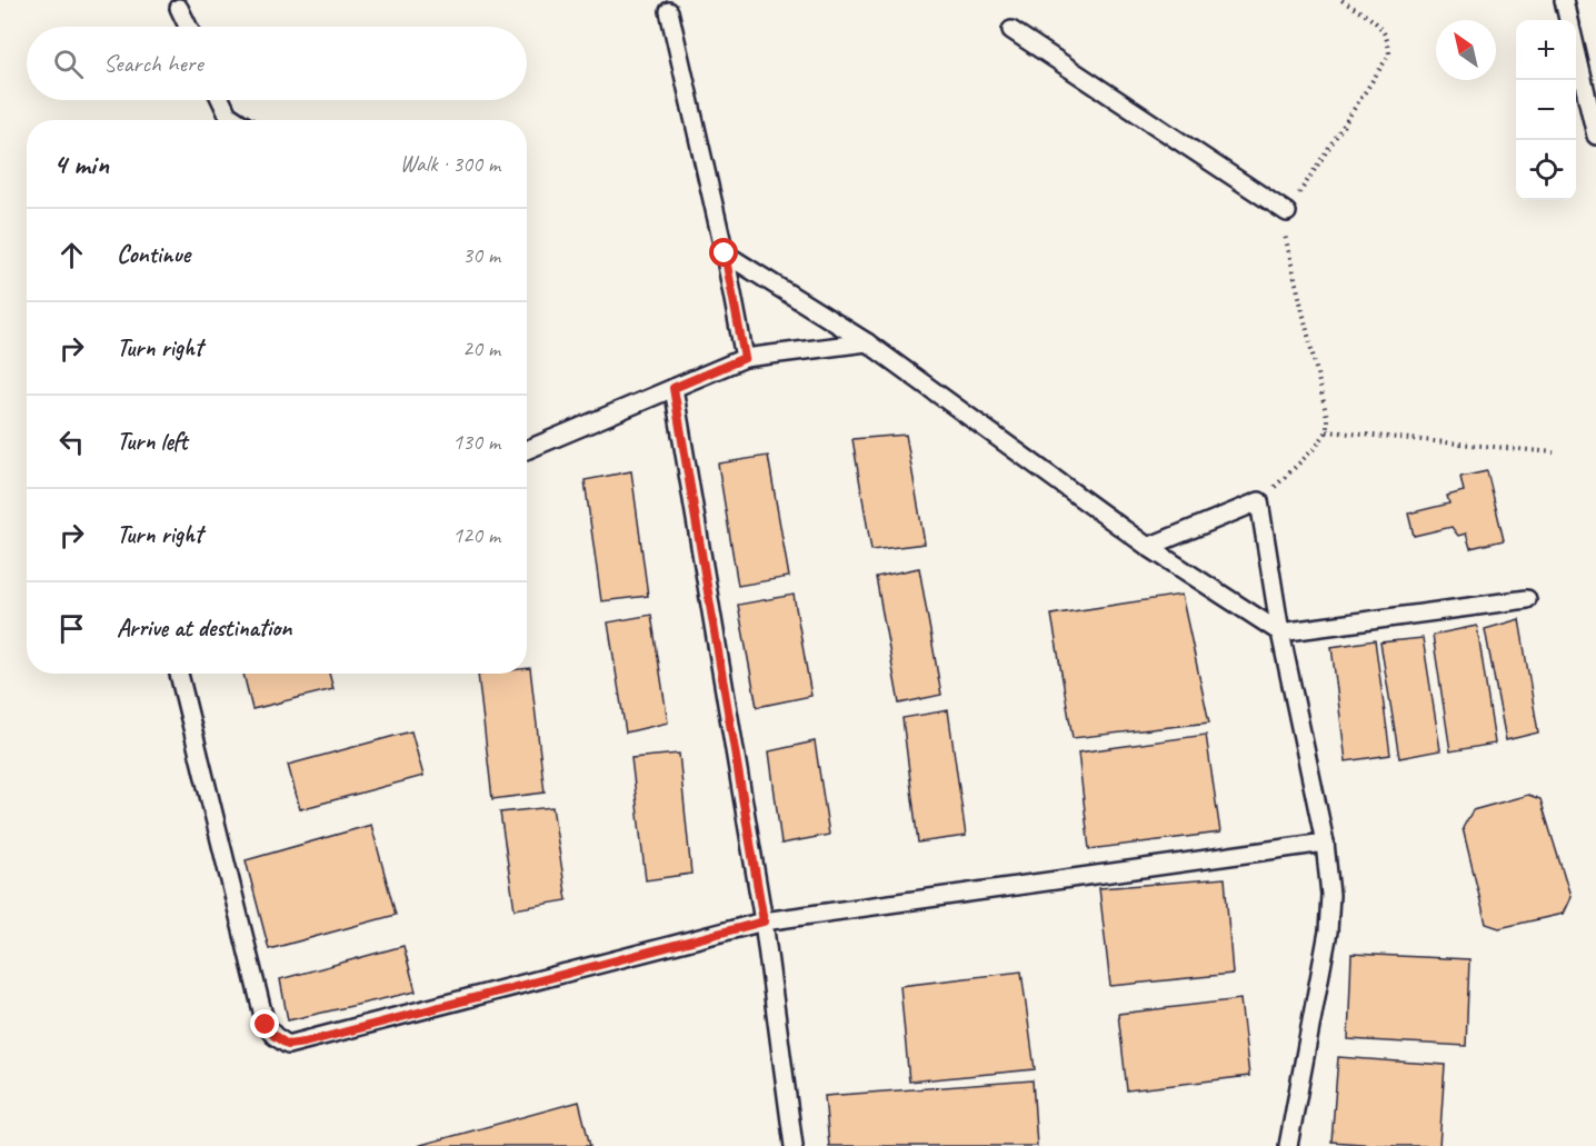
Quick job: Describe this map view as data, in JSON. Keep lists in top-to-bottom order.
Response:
{
  "north": "top left",
  "page": {
    "map_buttons": ["+", "−"],
    "search": "Search here",
    "heading": ["4 min", "Walk · 300 m"],
    "list": [
      ["Continue", "30 m"],
      ["Turn right", "20 m"],
      ["Turn left", "130 m"],
      ["Turn right", "120 m"],
      "Arrive at destination"
    ]
  }
}
